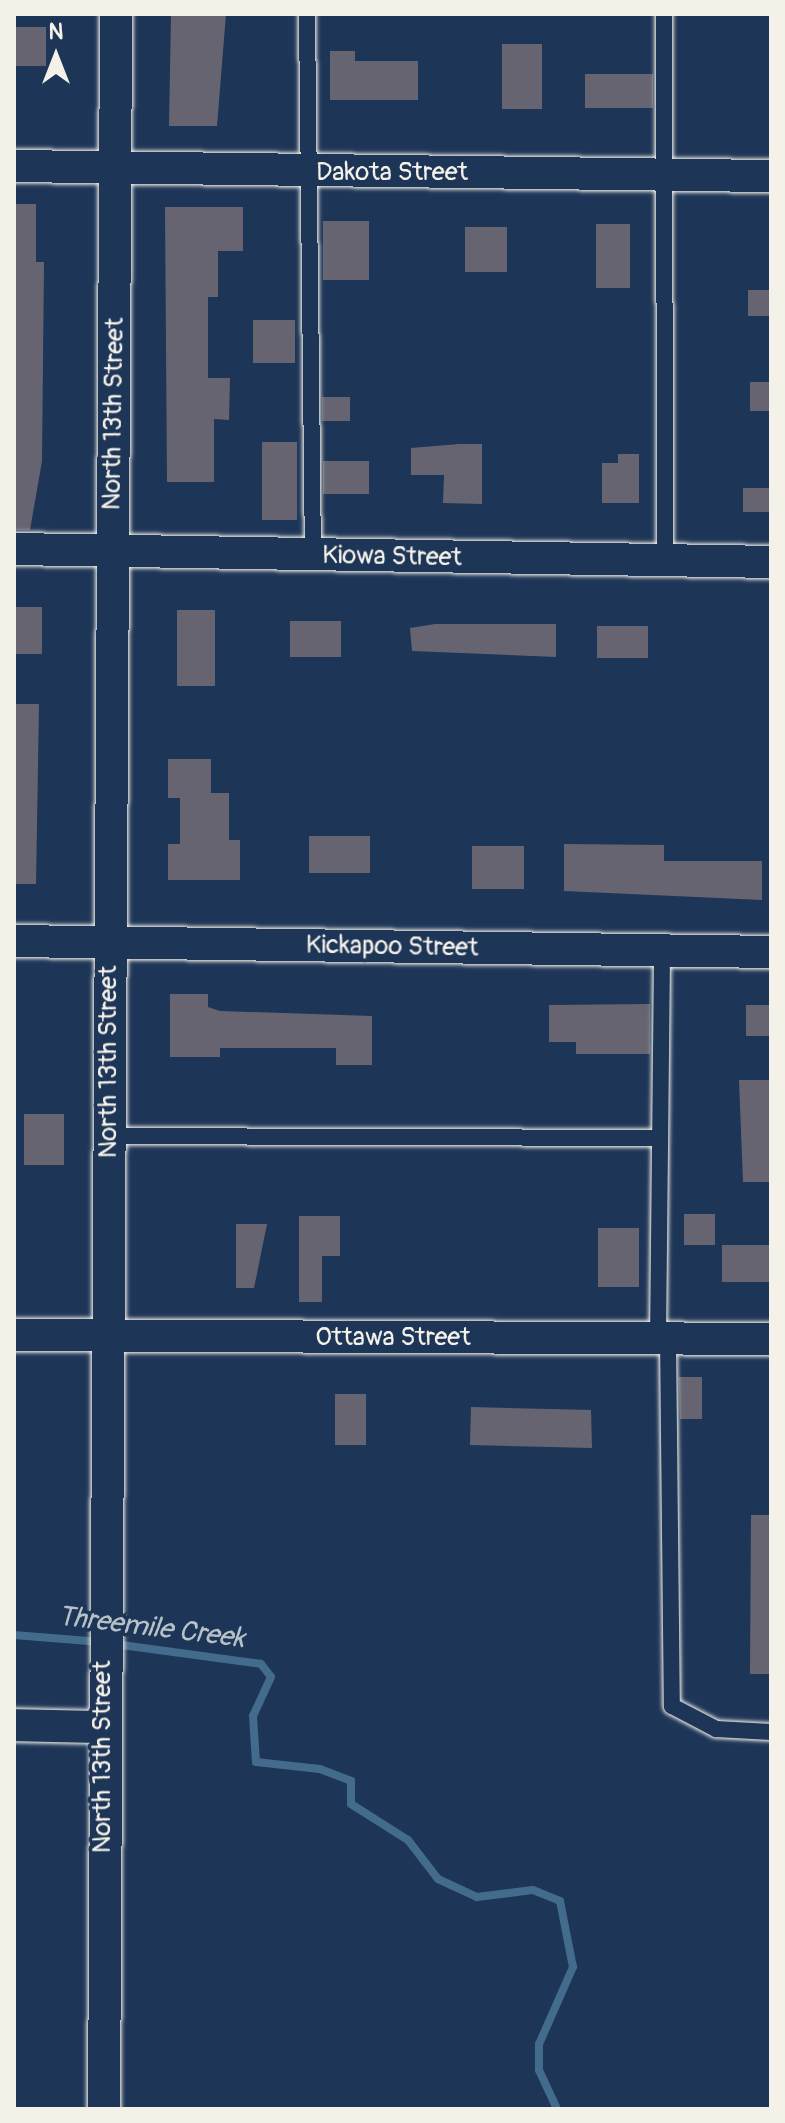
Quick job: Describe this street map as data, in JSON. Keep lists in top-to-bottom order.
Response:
{
  "streets": {
    "street": [
      "Dakota Street",
      "North 13th Street",
      "Kiowa Street",
      "Kickapoo Street",
      "Ottawa Street"
    ]
  },
  "crossings": [
    ["Dakota Street", "North 13th Street"],
    ["North 13th Street", "Kiowa Street"],
    ["North 13th Street", "Kickapoo Street"],
    ["North 13th Street", "Ottawa Street"]
  ],
  "water": ["Threemile Creek"],
  "north": "top"
}
